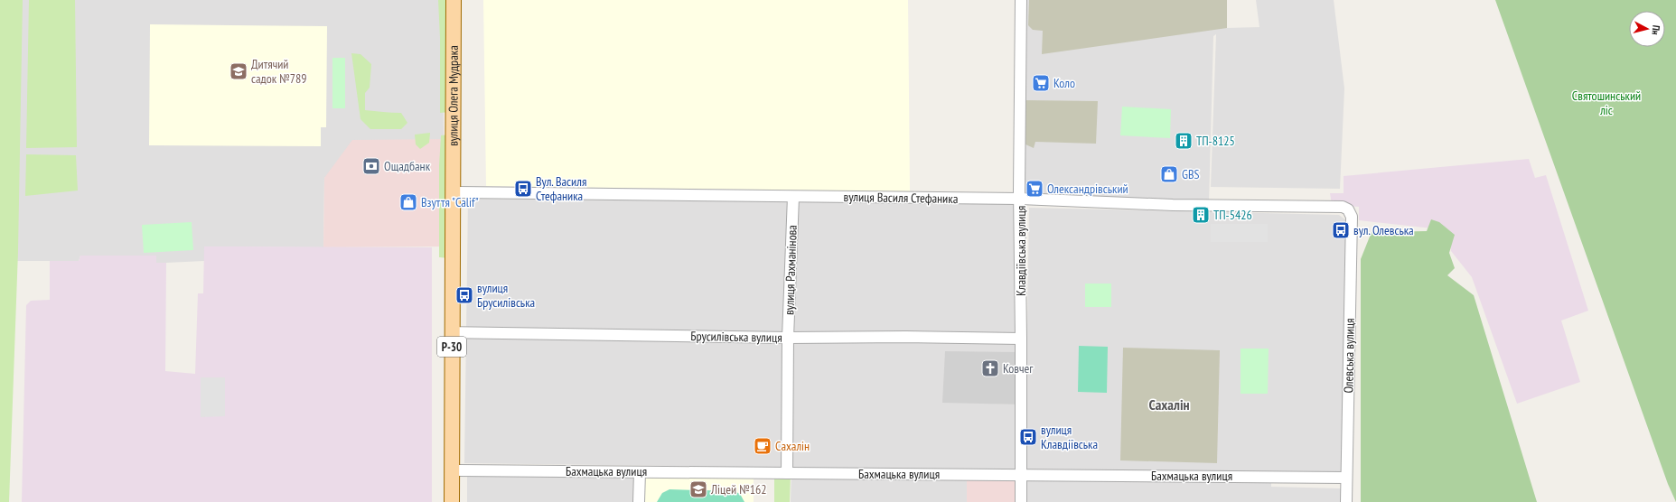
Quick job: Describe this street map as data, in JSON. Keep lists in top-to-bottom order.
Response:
{
  "streets": {
    "main road": ["вулиця Олега Мудрака", "Р-30"],
    "street": [
      "вулиця Василя Стефаника",
      "Клавдіївська вулиця",
      "вулиця Рахманінова",
      "Брусилівська вулиця",
      "Олевська вулиця",
      "Бахмацька вулиця"
    ]
  },
  "crossings": [
    ["вулиця Олега Мудрака", "вулиця Василя Стефаника"],
    ["вулиця Олега Мудрака", "Р-30"],
    ["вулиця Василя Стефаника", "Клавдіївська вулиця"],
    ["вулиця Василя Стефаника", "вулиця Рахманінова"],
    ["вулиця Василя Стефаника", "Р-30"],
    ["вулиця Василя Стефаника", "Олевська вулиця"],
    ["Клавдіївська вулиця", "Брусилівська вулиця"],
    ["Клавдіївська вулиця", "Бахмацька вулиця"],
    ["вулиця Рахманінова", "Брусилівська вулиця"],
    ["вулиця Рахманінова", "Бахмацька вулиця"],
    ["Брусилівська вулиця", "Р-30"],
    ["Р-30", "Бахмацька вулиця"],
    ["Олевська вулиця", "Бахмацька вулиця"]
  ],
  "districts": ["Сахалін"],
  "parks": ["Святошинський ліс"],
  "places": {
    "school or university": ["Дитячий садок №789", "Ліцей №162"],
    "supermarket": ["Коло", "Олександрівський"],
    "building": ["ТП-8125", "ТП-5426"],
    "bank": ["Ощадбанк"],
    "shop": ["GBS", "Взуття \"Calif\""],
    "bus stop": [
      "Вул. Василя Стефаника",
      "вул. Олевська",
      "вулиця Брусилівська",
      "вулиця Клавдіївська"
    ],
    "church": ["Ковчег"],
    "cafe": ["Сахалін"]
  },
  "north": "right"
}
